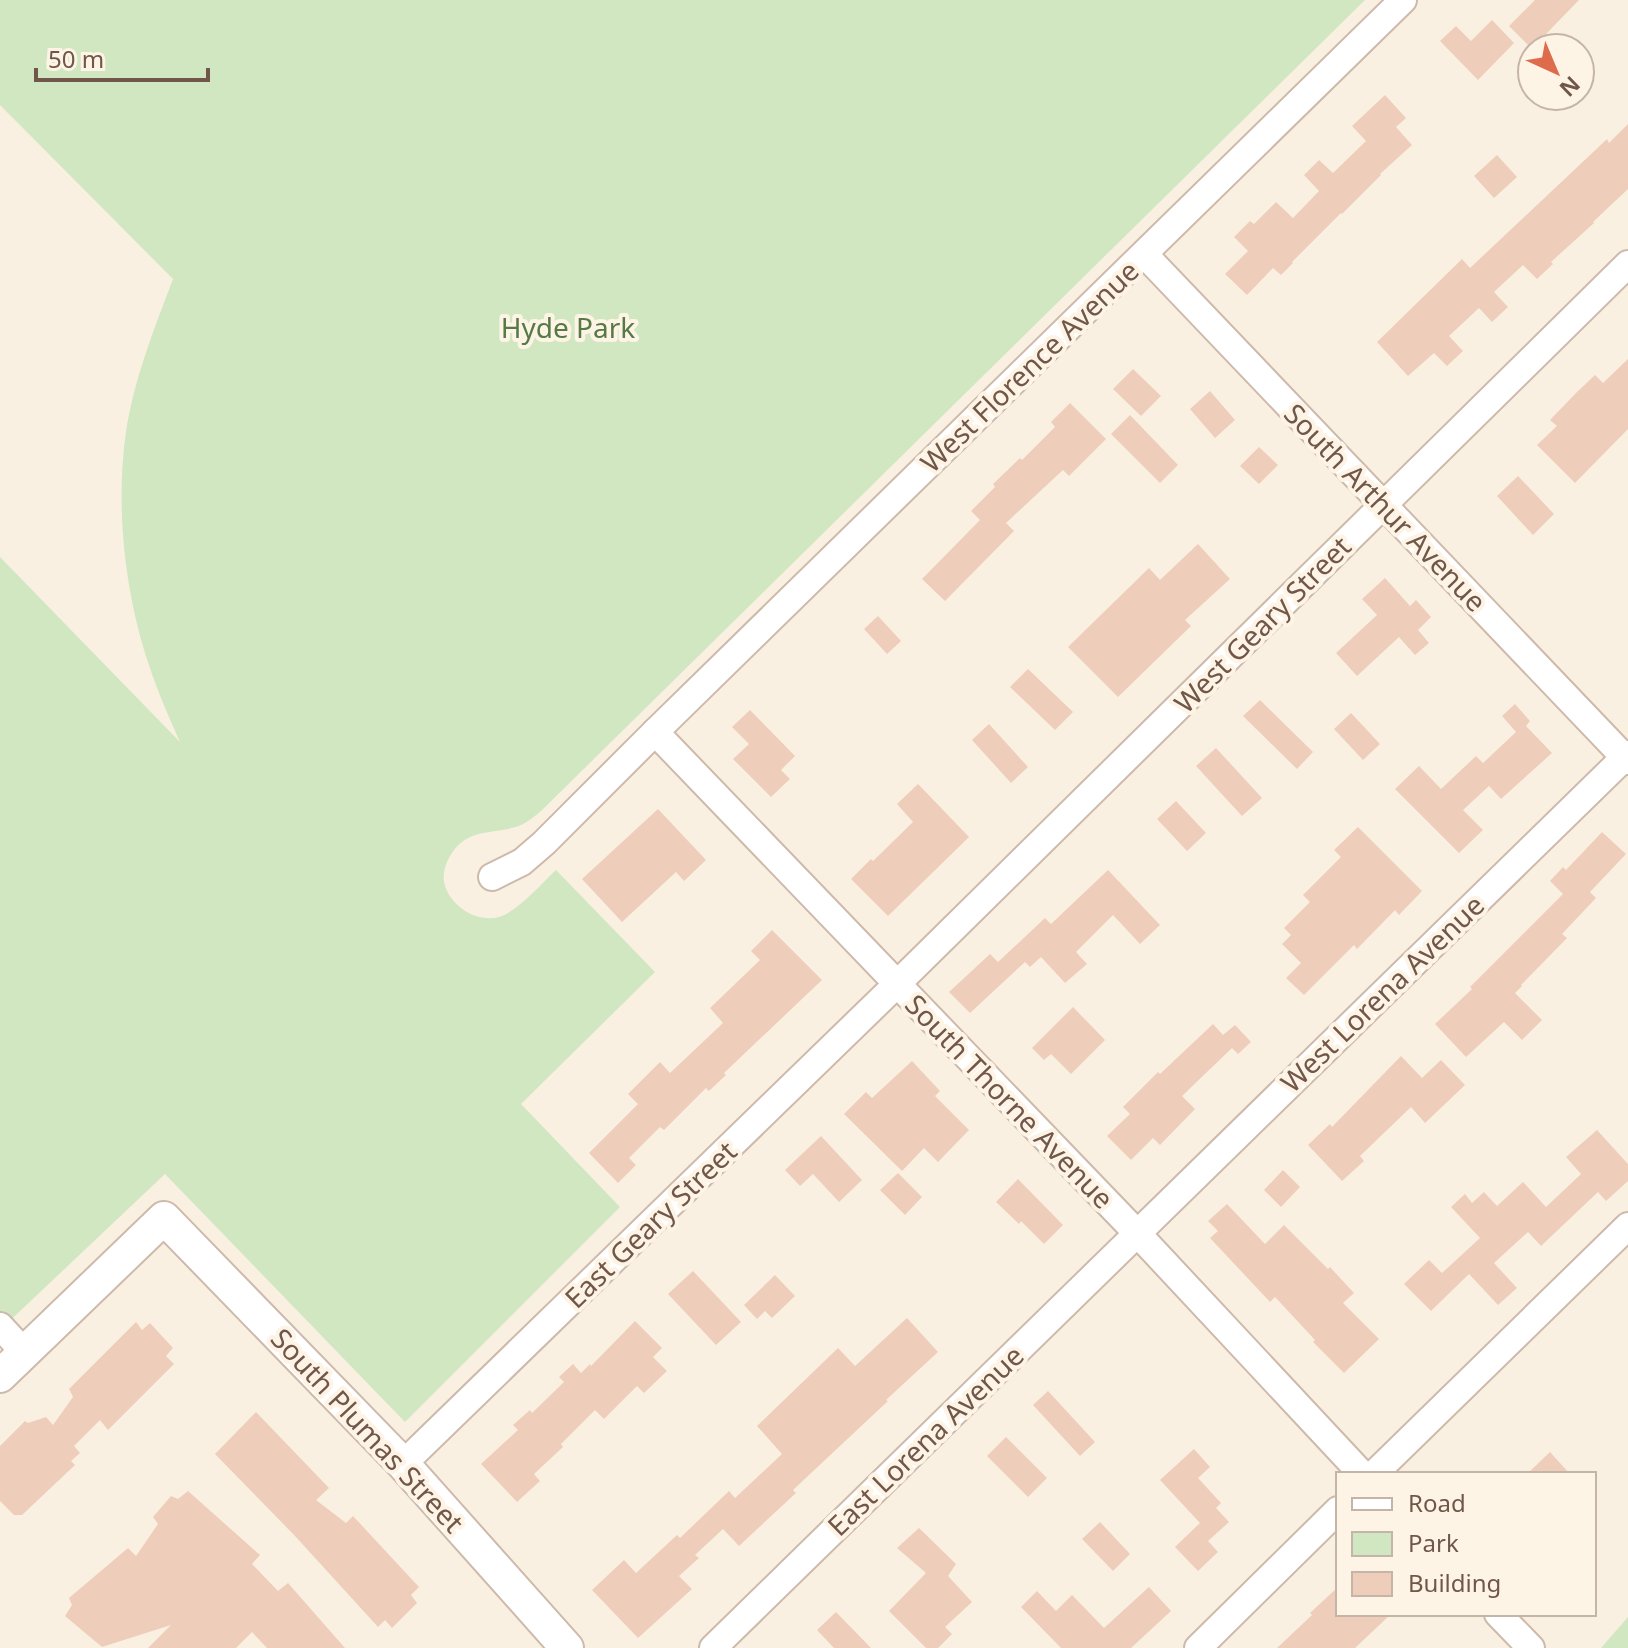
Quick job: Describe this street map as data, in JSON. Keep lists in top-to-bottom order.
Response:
{
  "streets": {
    "street": [
      "West Florence Avenue",
      "South Arthur Avenue",
      "West Geary Street",
      "West Lorena Avenue",
      "South Thorne Avenue",
      "East Geary Street",
      "South Plumas Street",
      "East Lorena Avenue"
    ]
  },
  "crossings": [
    ["West Florence Avenue", "South Arthur Avenue"],
    ["West Florence Avenue", "South Thorne Avenue"],
    ["South Arthur Avenue", "West Geary Street"],
    ["South Arthur Avenue", "West Lorena Avenue"],
    ["West Geary Street", "South Thorne Avenue"],
    ["West Geary Street", "East Geary Street"],
    ["West Lorena Avenue", "South Thorne Avenue"],
    ["West Lorena Avenue", "East Lorena Avenue"],
    ["South Thorne Avenue", "East Geary Street"],
    ["South Thorne Avenue", "East Lorena Avenue"],
    ["East Geary Street", "South Plumas Street"]
  ],
  "parks": ["Hyde Park"],
  "legend": ["Road", "Park", "Building"],
  "scale_bar": "50 m",
  "north": "bottom right"
}
